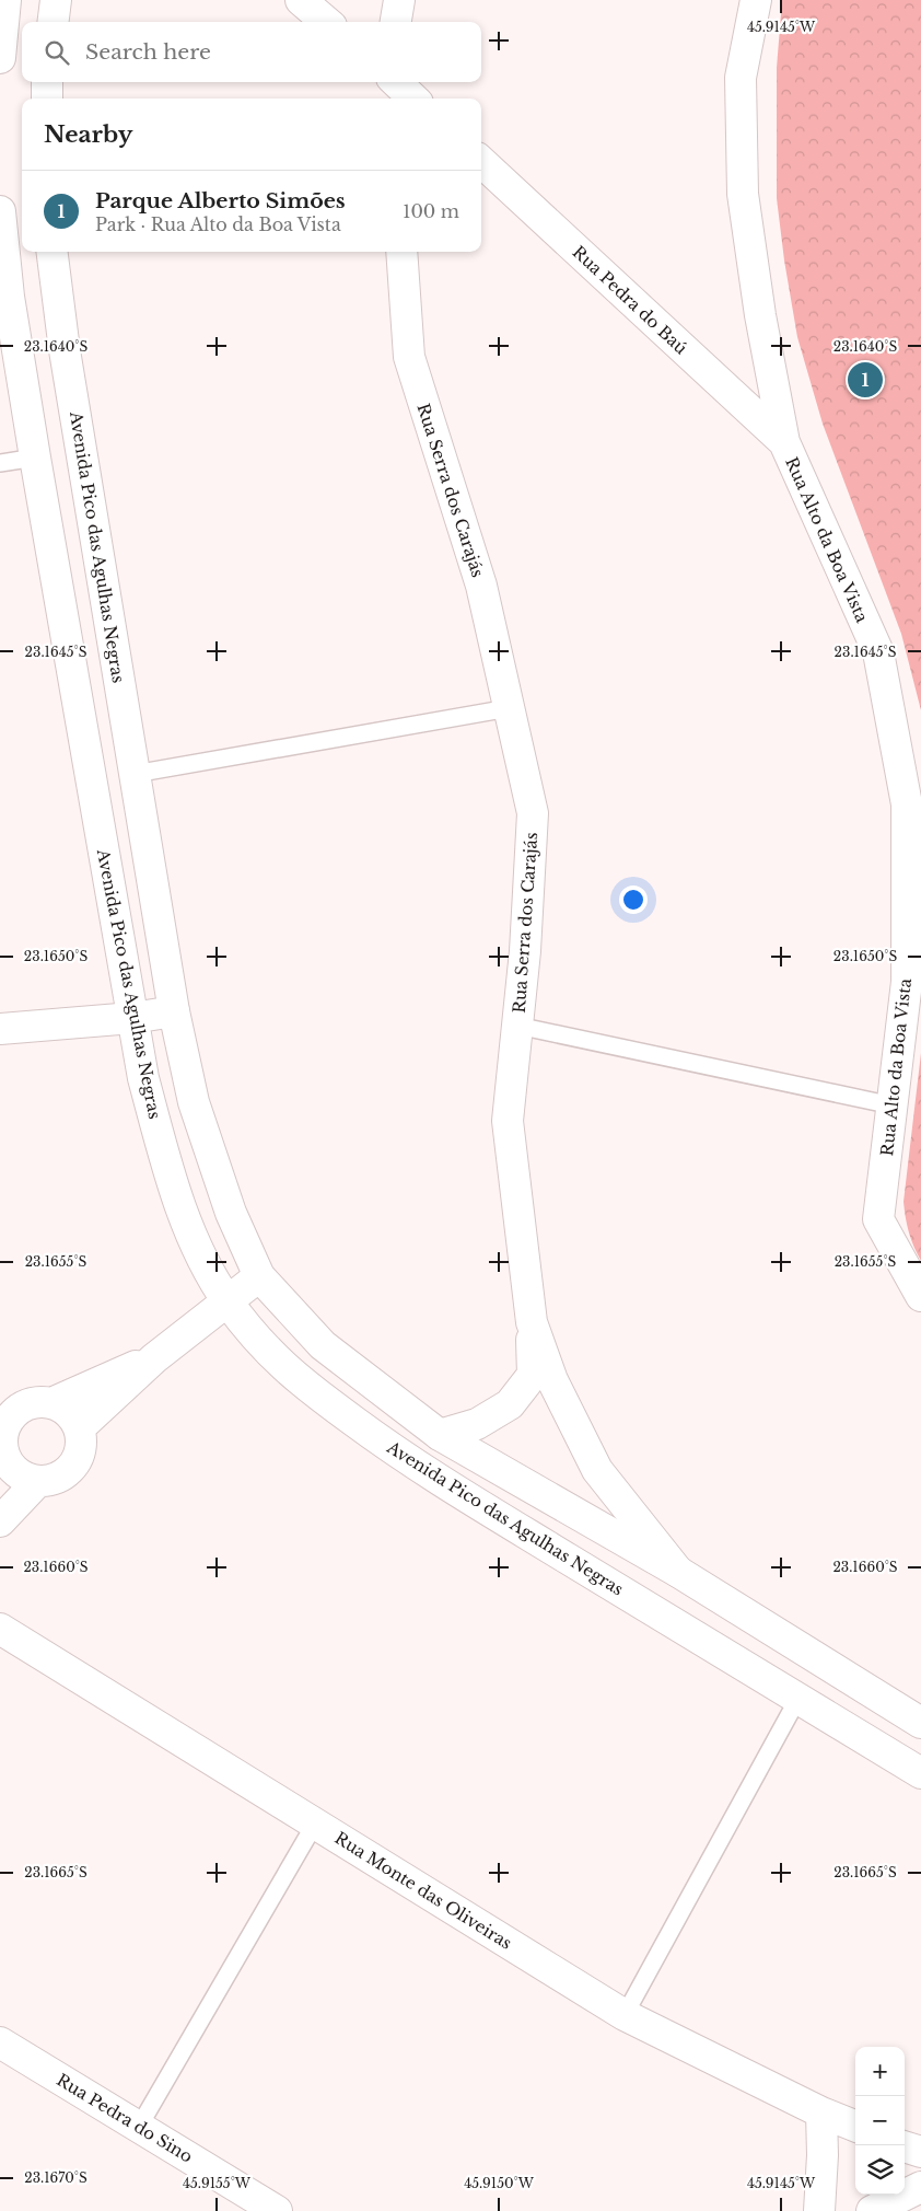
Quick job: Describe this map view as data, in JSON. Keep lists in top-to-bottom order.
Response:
{
  "streets": {
    "street": [
      "Rua Pedra do Baú",
      "Rua Serra dos Carajás",
      "Rua Alto da Boa Vista",
      "Avenida Pico das Agulhas Negras",
      "Rua Monte das Oliveiras",
      "Rua Pedra do Sino"
    ]
  },
  "crossings": [
    ["Rua Pedra do Baú", "Rua Alto da Boa Vista"],
    ["Rua Serra dos Carajás", "Avenida Pico das Agulhas Negras"]
  ],
  "page": {
    "search": "Search here",
    "heading": "Nearby",
    "list": [
      {
        "mark": "1",
        "name": "Parque Alberto Simões",
        "note": "Park · Rua Alto da Boa Vista",
        "value": "100 m"
      }
    ],
    "pins": "1",
    "map_buttons": ["+", "−"]
  },
  "coordinates": [
    "45.9145°W",
    "23.1640°S",
    "23.1645°S",
    "23.1650°S",
    "23.1655°S",
    "23.1660°S",
    "23.1665°S",
    "23.1670°S",
    "45.9155°W",
    "45.9150°W"
  ]
}
